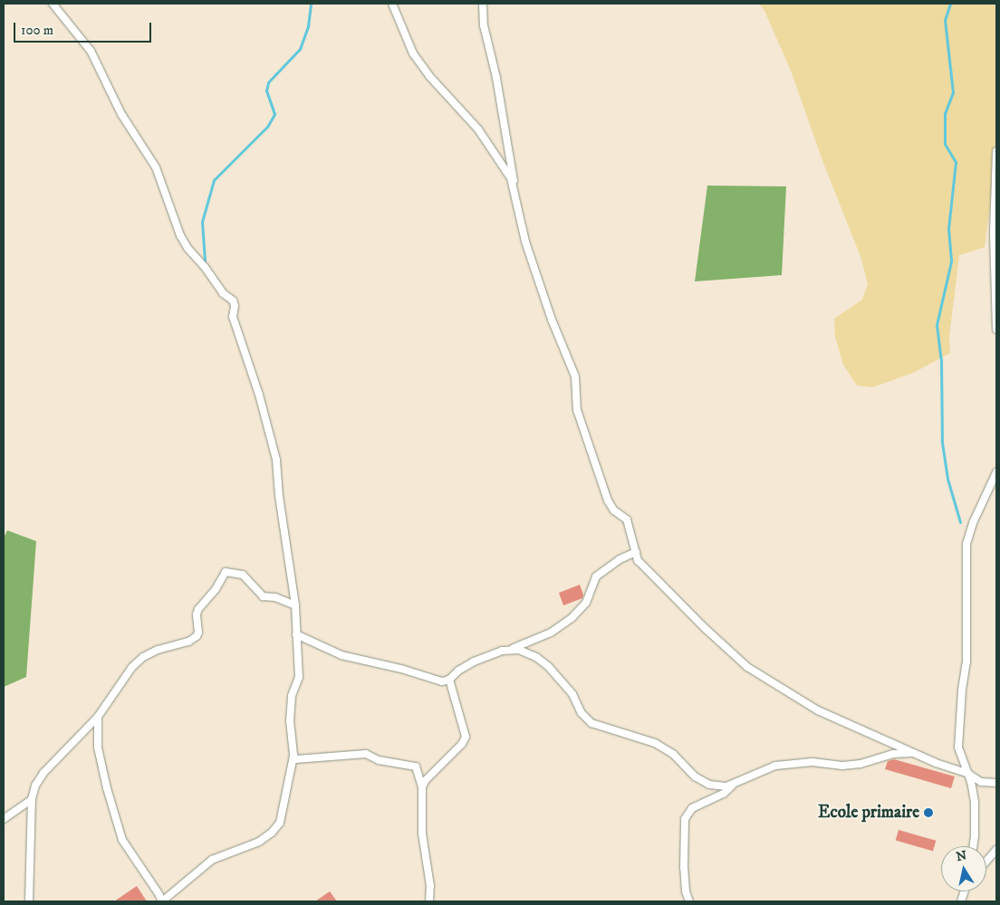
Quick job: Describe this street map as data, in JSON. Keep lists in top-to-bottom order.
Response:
{
  "places": ["Ecole primaire"],
  "scale_bar": "100 m",
  "north": "top"
}
